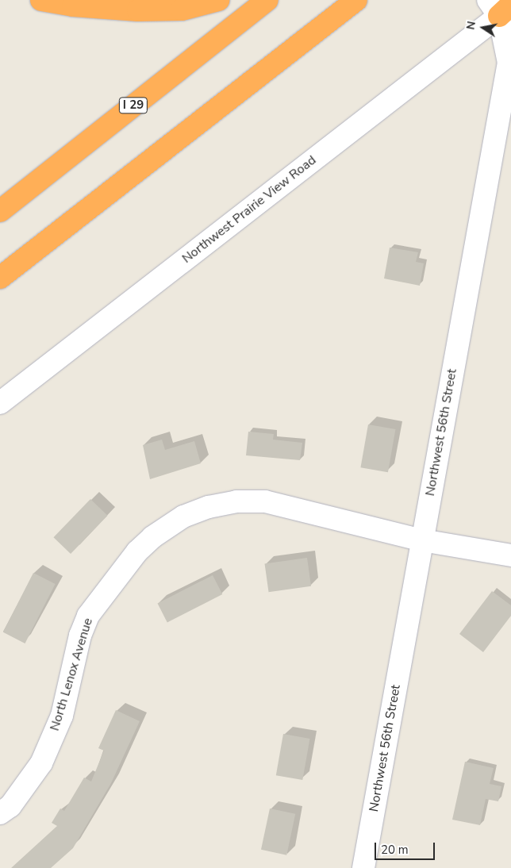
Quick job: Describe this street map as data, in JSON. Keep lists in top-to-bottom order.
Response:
{
  "streets": {
    "highway": ["I 29"],
    "street": ["Northwest Prairie View Road", "Northwest 56th Street", "North Lenox Avenue"]
  },
  "crossings": [
    ["Northwest Prairie View Road", "Northwest 56th Street"],
    ["Northwest 56th Street", "North Lenox Avenue"]
  ],
  "scale_bar": "20 m",
  "north": "left"
}
